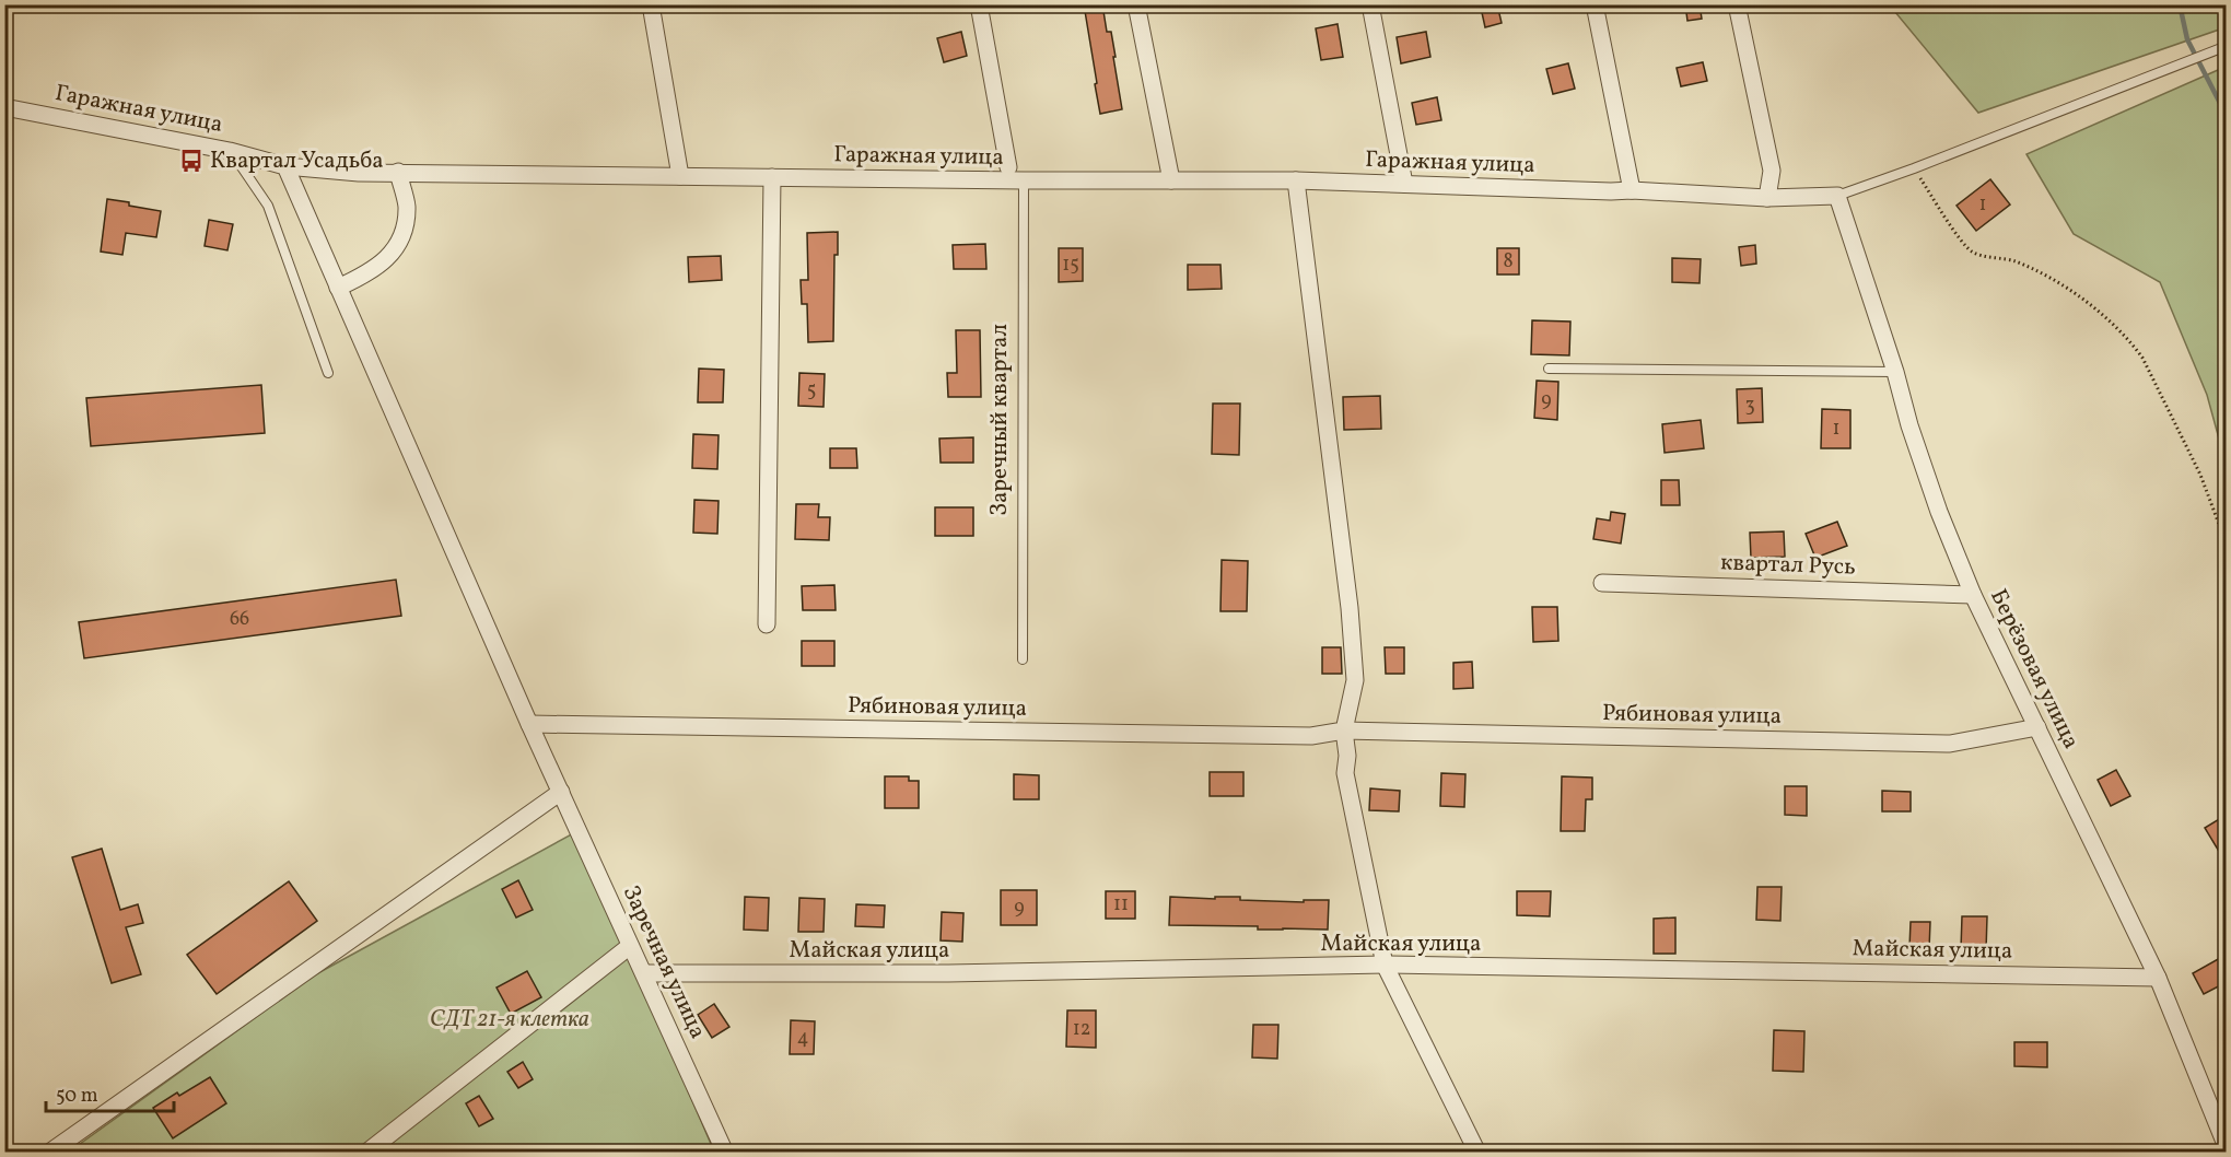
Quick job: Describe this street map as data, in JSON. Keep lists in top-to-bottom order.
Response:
{
  "streets": {
    "street": [
      "Гаражная улица",
      "квартал Русь",
      "Берёзовая улица",
      "Рябиновая улица",
      "Майская улица",
      "Заречная улица"
    ],
    "lane": ["Заречный квартал"]
  },
  "crossings": [
    ["Гаражная улица", "Заречный квартал"],
    ["Гаражная улица", "Берёзовая улица"],
    ["Гаражная улица", "Заречная улица"],
    ["квартал Русь", "Берёзовая улица"],
    ["Берёзовая улица", "Рябиновая улица"],
    ["Берёзовая улица", "Майская улица"],
    ["Рябиновая улица", "Заречная улица"],
    ["Майская улица", "Заречная улица"]
  ],
  "parks": ["СДТ 21-я клетка"],
  "places": {
    "bus stop": ["Квартал Усадьба"]
  },
  "house_numbers": [
    "1",
    "8",
    "15",
    "5",
    "9",
    "3",
    "1",
    "66",
    "11",
    "9",
    "12",
    "4"
  ],
  "scale_bar": "50 m"
}
